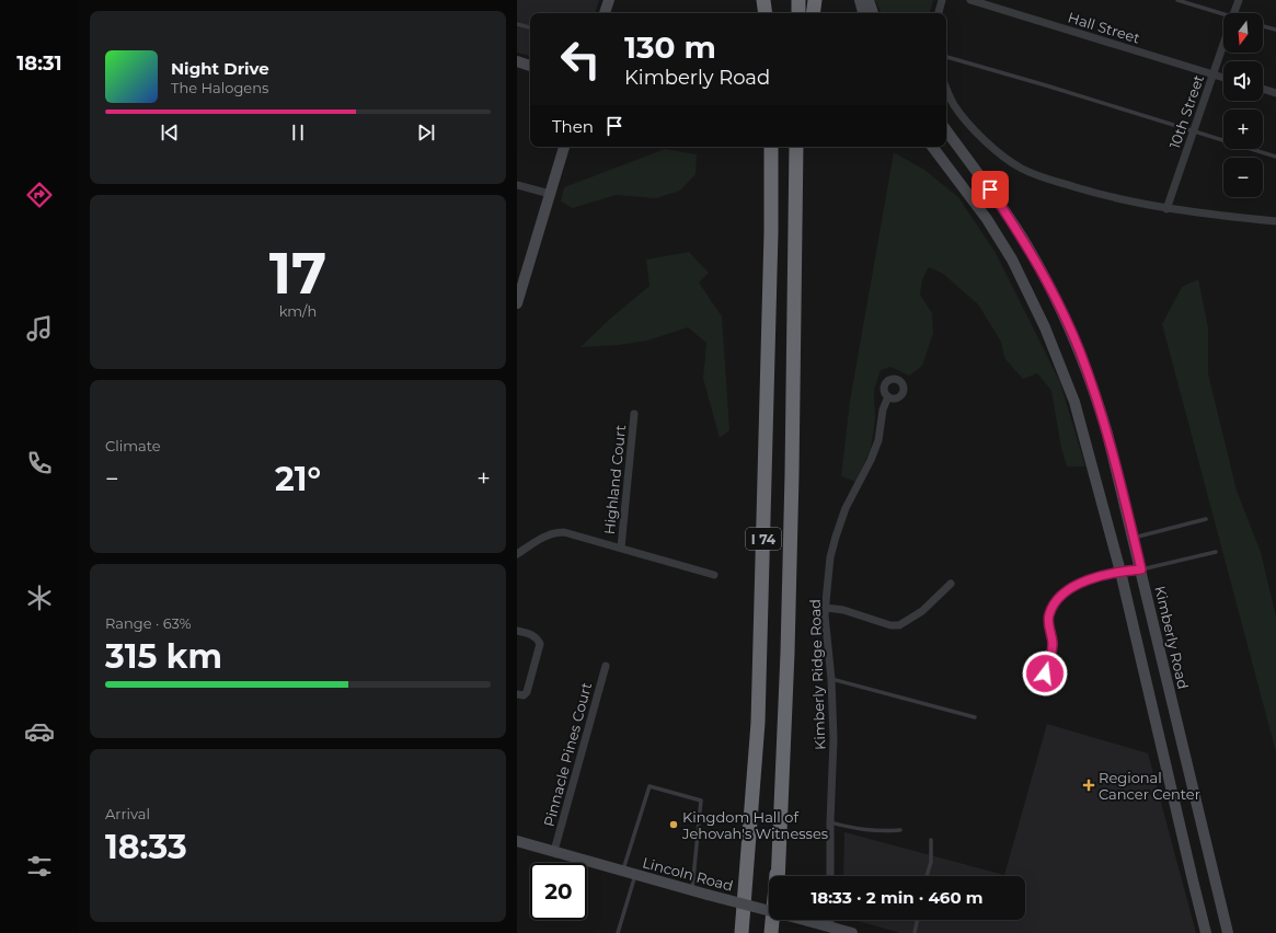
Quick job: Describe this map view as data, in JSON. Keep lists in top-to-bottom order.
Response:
{
  "streets": {
    "highway": ["I 74"],
    "main road": ["Kimberly Road", "Lincoln Road"],
    "street": [
      "Hall Street",
      "10th Street",
      "Highland Court",
      "Kimberly Ridge Road",
      "Pinnacle Pines Court"
    ]
  },
  "crossings": [
    ["Hall Street", "10th Street"],
    ["Pinnacle Pines Court", "Lincoln Road"]
  ],
  "places": {
    "health": ["Regional Cancer Center"],
    "other": ["Kingdom Hall of Jehovah's Witnesses"]
  },
  "north": "bottom",
  "page": {
    "tabs": "18:31",
    "map_buttons": ["+", "−"],
    "turn": ["130 m", "Kimberly Road"],
    "song": ["Night Drive", "The Halogens"],
    "then": "Then",
    "tile": [
      ["17", "km/h"],
      "Climate",
      ["Range · 63%", "315 km"],
      ["Arrival", "18:33"]
    ],
    "heat": ["−", "21°", "+"],
    "limit": "20",
    "trip": "18:33 · 2 min · 460 m"
  }
}
